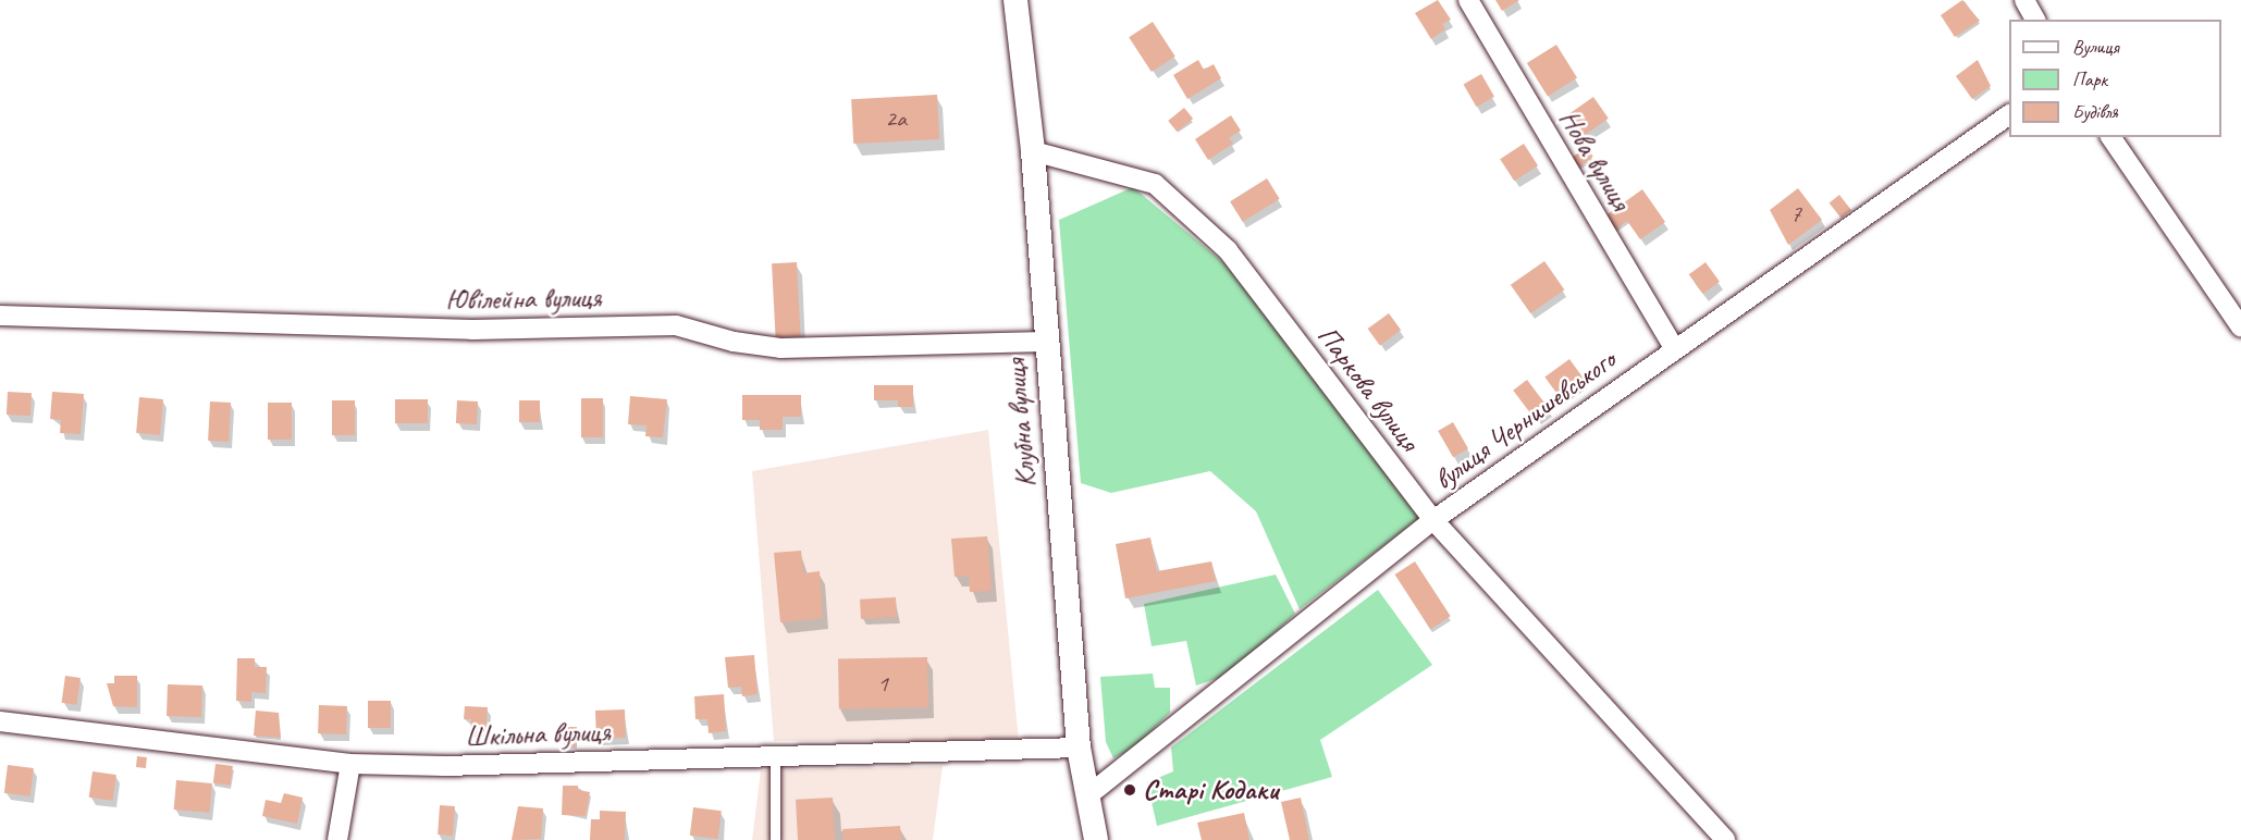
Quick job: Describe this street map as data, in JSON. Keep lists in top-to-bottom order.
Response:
{
  "streets": {
    "street": [
      "Нова вулиця",
      "Ювілейна вулиця",
      "Паркова вулиця",
      "вулиця Чернишевського",
      "Клубна вулиця",
      "Шкільна вулиця"
    ]
  },
  "crossings": [
    ["Нова вулиця", "вулиця Чернишевського"],
    ["Ювілейна вулиця", "Клубна вулиця"],
    ["Паркова вулиця", "вулиця Чернишевського"],
    ["Паркова вулиця", "Клубна вулиця"],
    ["вулиця Чернишевського", "Клубна вулиця"],
    ["Клубна вулиця", "Шкільна вулиця"]
  ],
  "places": ["Старі Кодаки"],
  "house_numbers": ["2а", "7", "1"],
  "legend": ["Вулиця", "Парк", "Будівля"]
}
